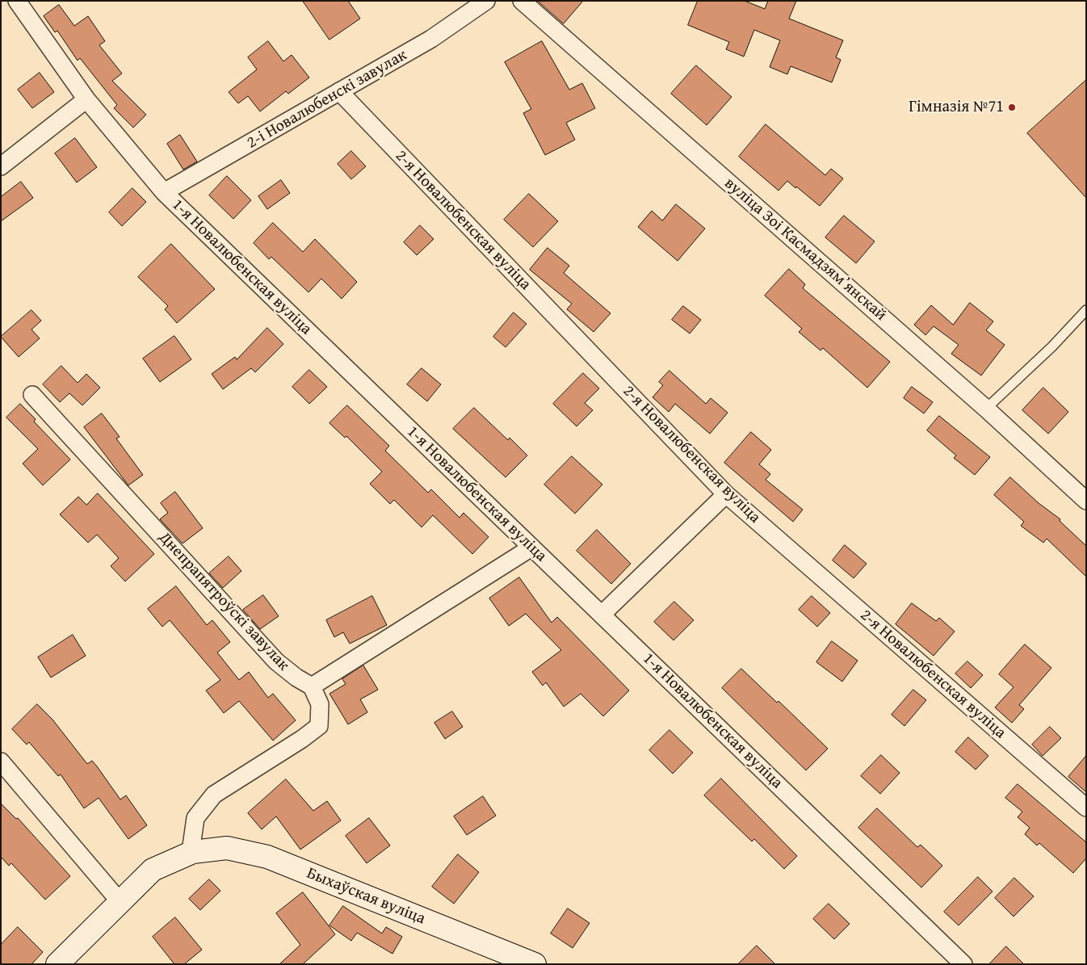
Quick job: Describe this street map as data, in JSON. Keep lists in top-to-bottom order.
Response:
{
  "streets": {
    "main road": ["Быхаўская вуліца"],
    "street": [
      "2-і Новалюбенскі завулак",
      "2-я Новалюбенская вуліца",
      "вуліца Зоі Касмадзямʼянскай",
      "1-я Новалюбенская вуліца",
      "Днепрапятроўскі завулак"
    ]
  },
  "crossings": [
    ["2-і Новалюбенскі завулак", "2-я Новалюбенская вуліца"],
    ["2-і Новалюбенскі завулак", "1-я Новалюбенская вуліца"]
  ],
  "places": ["Гімназія №71"]
}
